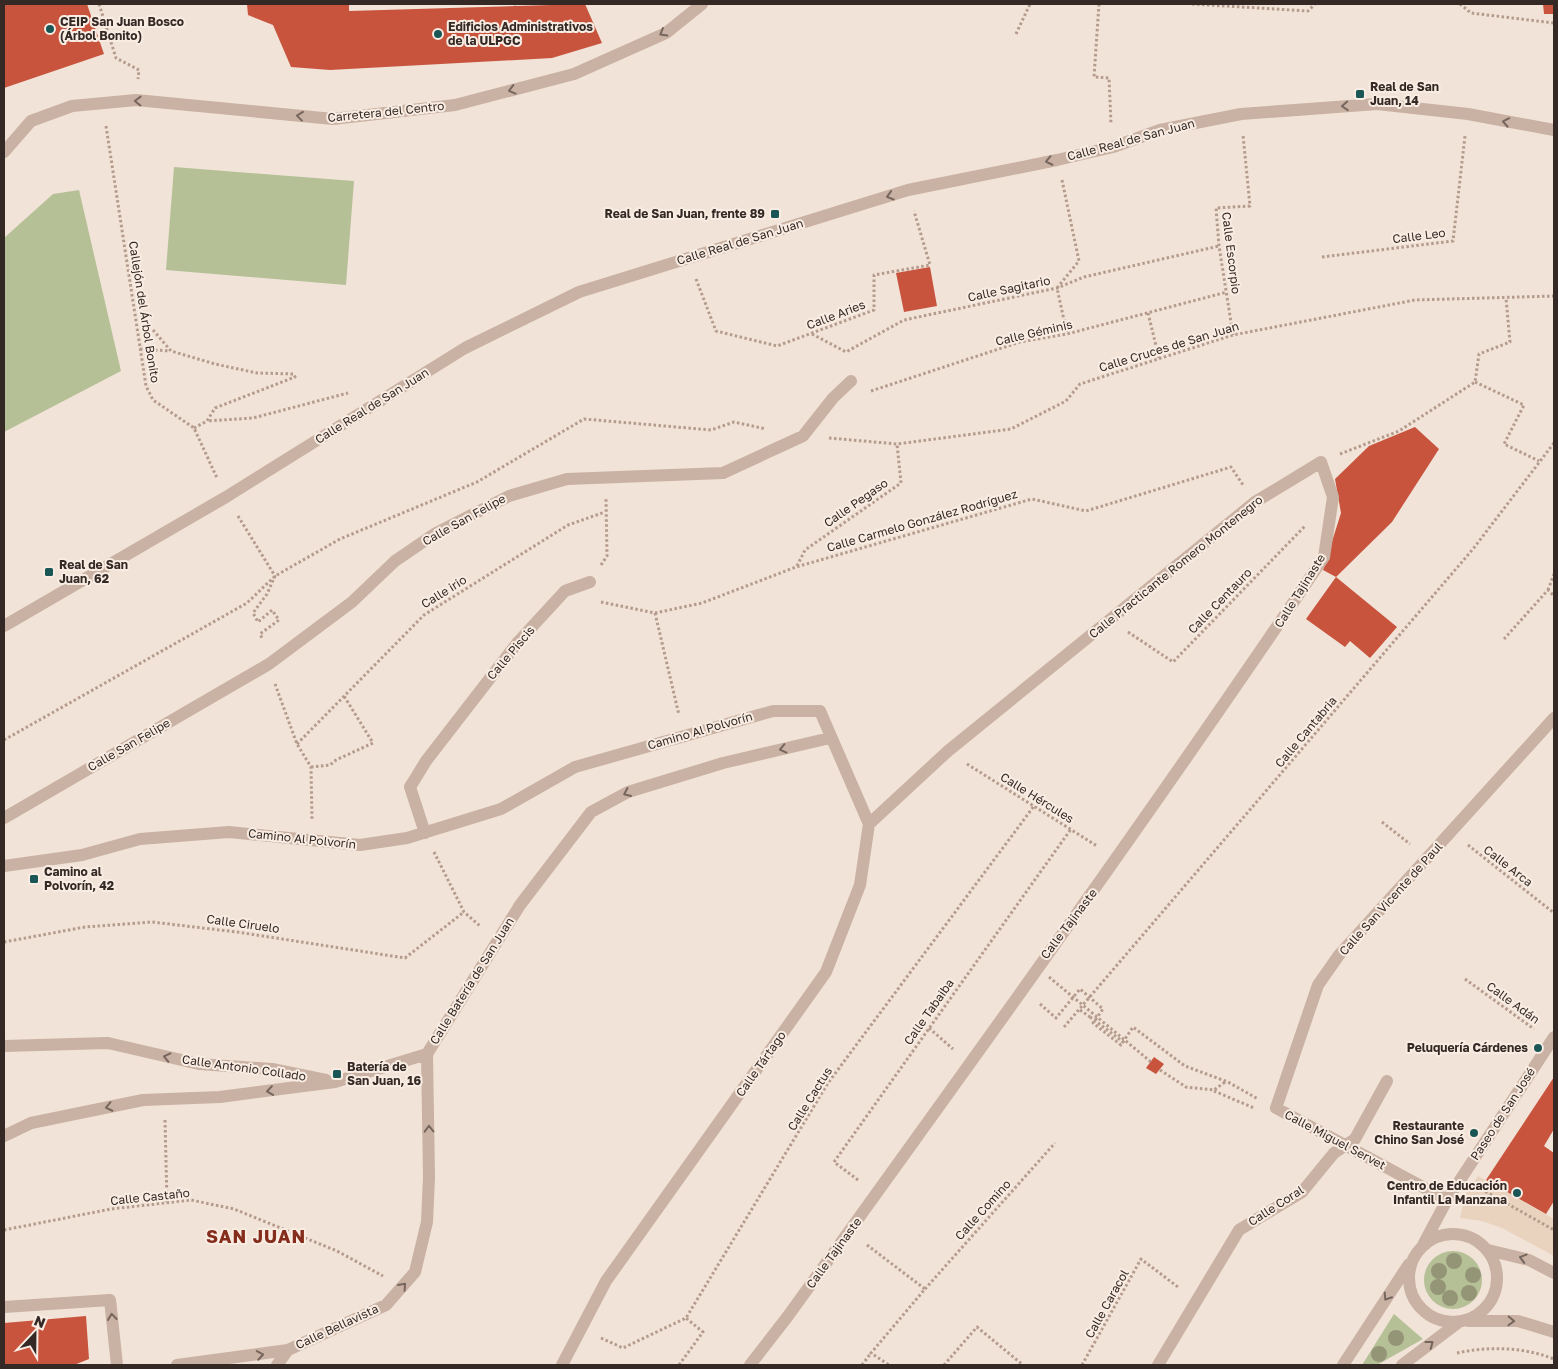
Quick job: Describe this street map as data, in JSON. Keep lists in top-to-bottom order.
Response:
{
  "streets": {
    "street": [
      "Carretera del Centro",
      "Calle Real de San Juan",
      "Calle San Felipe",
      "Calle Practicante Romero Montenegro",
      "Calle Tajinaste",
      "Calle Piscis",
      "Camino Al Polvorín",
      "Calle San Vicente de Paul",
      "Calle Batería de San Juan",
      "Calle Tártago",
      "Calle Antonio Collado",
      "Paseo de San José",
      "Calle Miguel Servet",
      "Calle Coral",
      "Calle Bellavista"
    ],
    "path": [
      "Calle Leo",
      "Calle Escorpio",
      "Calle Sagitario",
      "Callejón del Árbol Bonito",
      "Calle Aries",
      "Calle Géminis",
      "Calle Cruces de San Juan",
      "Calle Pegaso",
      "Calle Carmelo González Rodríguez",
      "Calle irio",
      "Calle Centauro",
      "Calle Cantabria",
      "Calle Hércules",
      "Calle Arca",
      "Calle Ciruelo",
      "Calle Adán",
      "Calle Tabaiba",
      "Calle Cactus",
      "Calle Castaño",
      "Calle Comino",
      "Calle Caracol"
    ]
  },
  "crossings": [
    ["Calle Real de San Juan", "Calle Leo"],
    ["Calle Real de San Juan", "Calle Escorpio"],
    ["Calle Real de San Juan", "Calle Aries"],
    ["Calle Escorpio", "Calle Sagitario"],
    ["Calle Escorpio", "Calle Géminis"],
    ["Calle Escorpio", "Calle Cruces de San Juan"],
    ["Calle Géminis", "Calle San Felipe"],
    ["Calle Cruces de San Juan", "Calle Pegaso"],
    ["Calle Cruces de San Juan", "Calle San Felipe"],
    ["Calle Pegaso", "Calle Carmelo González Rodríguez"],
    ["Calle Carmelo González Rodríguez", "Calle Practicante Romero Montenegro"],
    ["Calle Carmelo González Rodríguez", "Calle Piscis"],
    ["Calle Practicante Romero Montenegro", "Calle Tajinaste"],
    ["Calle Practicante Romero Montenegro", "Calle Centauro"],
    ["Calle Practicante Romero Montenegro", "Calle Hércules"],
    ["Calle Practicante Romero Montenegro", "Calle Tártago"],
    ["Calle Tajinaste", "Calle Hércules"],
    ["Calle Tajinaste", "Calle Tabaiba"],
    ["Calle Piscis", "Camino Al Polvorín"],
    ["Camino Al Polvorín", "Calle Batería de San Juan"],
    ["Calle Hércules", "Calle Tabaiba"],
    ["Calle Hércules", "Calle Cactus"],
    ["Calle Arca", "Calle San Vicente de Paul"],
    ["Calle San Vicente de Paul", "Calle Miguel Servet"],
    ["Calle Batería de San Juan", "Calle Antonio Collado"],
    ["Calle Batería de San Juan", "Calle Bellavista"],
    ["Calle Adán", "Paseo de San José"],
    ["Paseo de San José", "Calle Miguel Servet"],
    ["Calle Miguel Servet", "Calle Coral"],
    ["Calle Castaño", "Calle Bellavista"],
    ["Calle Coral", "Calle Caracol"]
  ],
  "one_way": [
    "Carretera del Centro",
    "Calle Real de San Juan",
    "Calle Batería de San Juan",
    "Calle Antonio Collado",
    "Calle Bellavista"
  ],
  "districts": ["SAN JUAN"],
  "places": {
    "other": [
      "CEIP San Juan Bosco (Árbol Bonito)",
      "Edificios Administrativos de la ULPGC",
      "Peluquería Cárdenes",
      "Restaurante Chino San José",
      "Centro de Educación Infantil La Manzana"
    ],
    "transit": [
      "Real de San Juan, 14",
      "Real de San Juan, frente 89",
      "Real de San Juan, 62",
      "Camino al Polvorín, 42",
      "Batería de San Juan, 16"
    ]
  },
  "north": "top"
}
